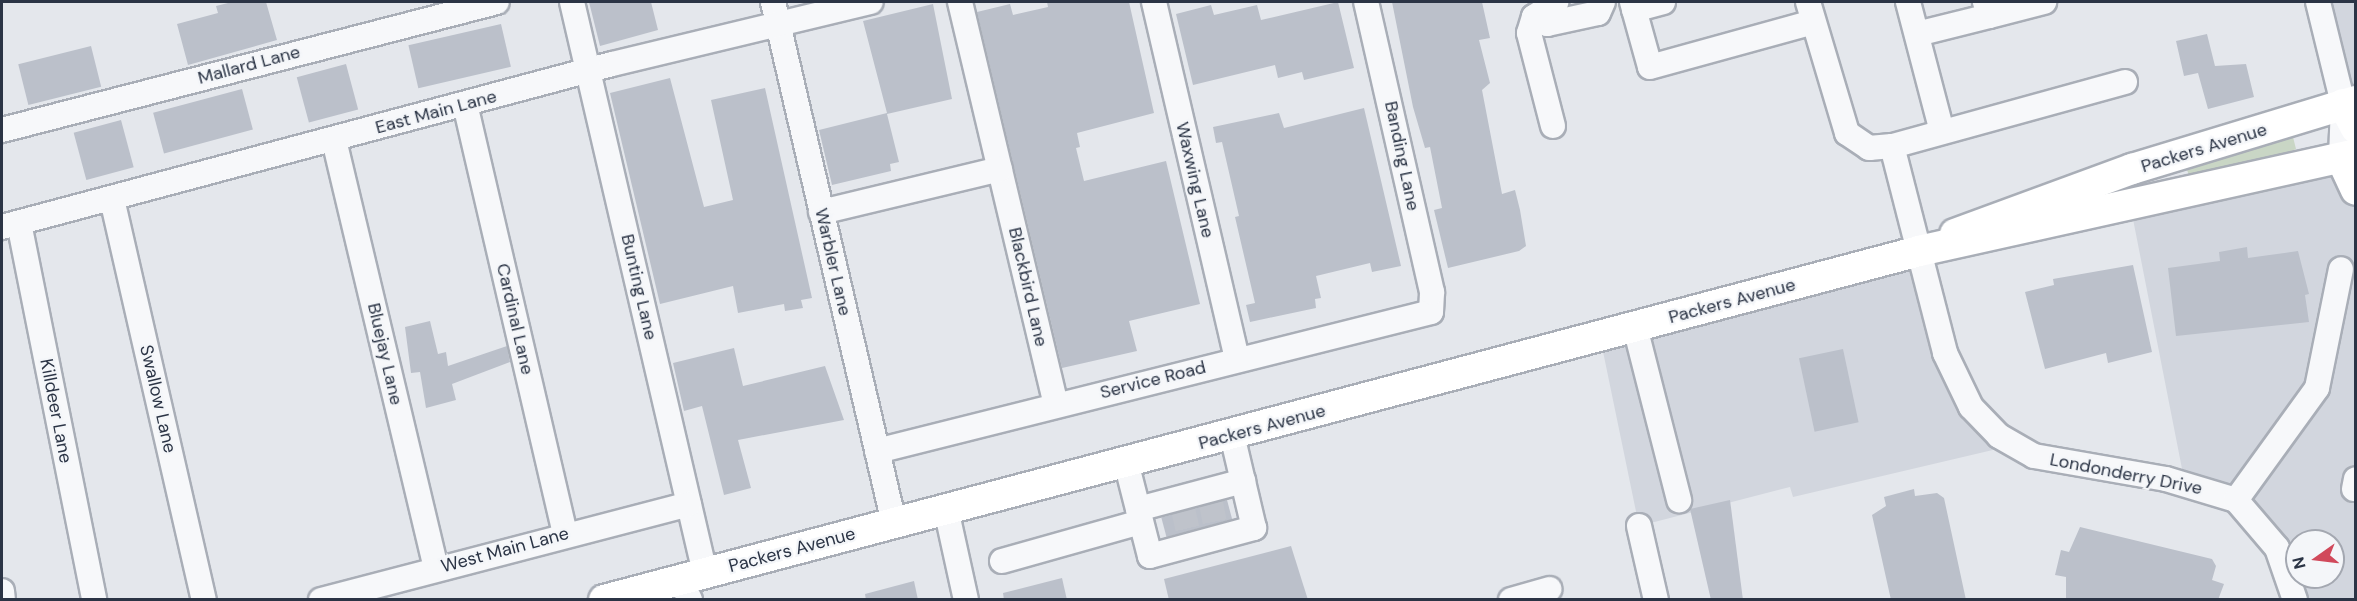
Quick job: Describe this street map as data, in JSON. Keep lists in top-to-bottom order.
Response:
{
  "streets": {
    "main road": ["Packers Avenue"],
    "street": [
      "Mallard Lane",
      "East Main Lane",
      "Banding Lane",
      "Waxwing Lane",
      "Warbler Lane",
      "Bunting Lane",
      "Blackbird Lane",
      "Cardinal Lane",
      "Bluejay Lane",
      "Service Road",
      "Swallow Lane",
      "Killdeer Lane",
      "Londonderry Drive",
      "West Main Lane"
    ]
  },
  "crossings": [
    ["East Main Lane", "Warbler Lane"],
    ["East Main Lane", "Bunting Lane"],
    ["East Main Lane", "Cardinal Lane"],
    ["East Main Lane", "Bluejay Lane"],
    ["East Main Lane", "Swallow Lane"],
    ["East Main Lane", "Killdeer Lane"],
    ["Packers Avenue", "Warbler Lane"],
    ["Packers Avenue", "Bunting Lane"],
    ["Packers Avenue", "Londonderry Drive"],
    ["Banding Lane", "Service Road"],
    ["Waxwing Lane", "Service Road"],
    ["Warbler Lane", "Service Road"],
    ["Bunting Lane", "West Main Lane"],
    ["Blackbird Lane", "Service Road"],
    ["Cardinal Lane", "West Main Lane"],
    ["Bluejay Lane", "West Main Lane"]
  ],
  "north": "left"
}
